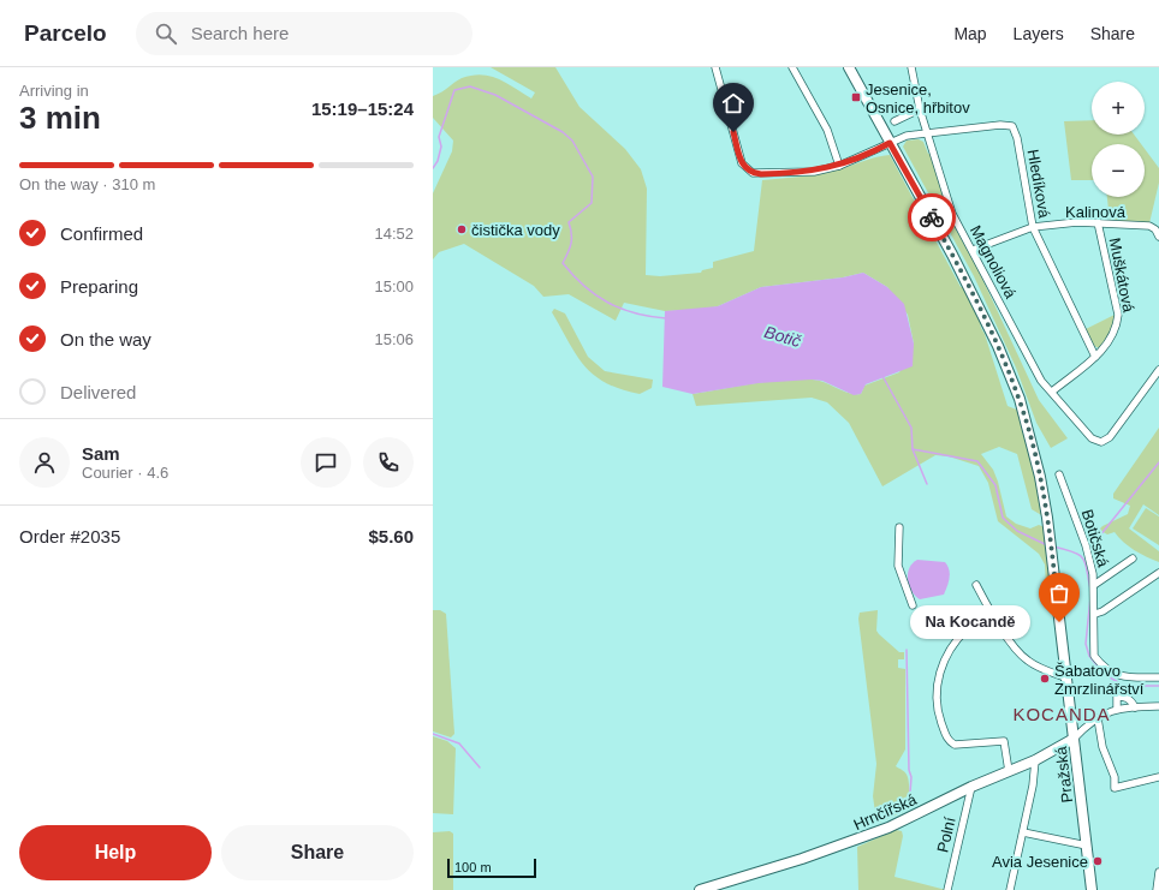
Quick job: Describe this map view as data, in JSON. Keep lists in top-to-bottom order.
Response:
{
  "streets": {
    "main road": ["Pražská", "Hrnčířská"],
    "street": [
      "Hledíková",
      "Kalinová",
      "Magnoliová",
      "Muškátová",
      "Botičská",
      "Polní"
    ]
  },
  "crossings": [
    ["Hledíková", "Kalinová"],
    ["Hledíková", "Magnoliová"],
    ["Hledíková", "Muškátová"],
    ["Hledíková", "Pražská"],
    ["Kalinová", "Magnoliová"],
    ["Kalinová", "Muškátová"],
    ["Magnoliová", "Muškátová"],
    ["Pražská", "Hrnčířská"],
    ["Hrnčířská", "Polní"]
  ],
  "districts": ["KOCANDA"],
  "water": ["Botič"],
  "places": {
    "transit": ["Jesenice, Osnice, hřbitov"],
    "other": [
      "čistička vody",
      "Na Kocandě",
      "Šabatovo Zmrzlinářství",
      "Avia Jesenice"
    ]
  },
  "scale_bar": "100 m",
  "page": {
    "header": "Parcelo",
    "search": "Search here",
    "nav": ["Map", "Layers", "Share"],
    "heading": ["3 min", "Arriving in", "15:19–15:24"],
    "panel": [
      "Sam",
      "Courier · 4.6",
      "Order #2035",
      "$5.60"
    ],
    "map_buttons": ["+", "−"],
    "bar": "On the way · 310 m",
    "list": [
      ["Confirmed", "14:52"],
      ["Preparing", "15:00"],
      ["On the way", "15:06"],
      "Delivered"
    ],
    "bubble": "Na Kocandě",
    "buttons": ["Help", "Share"],
    "scale": "100 m"
  }
}
